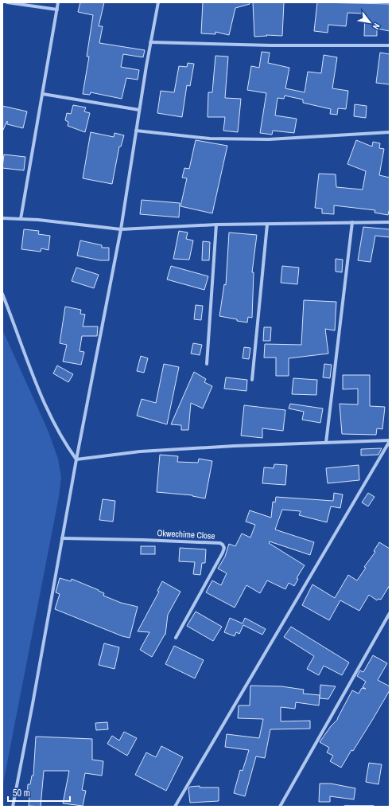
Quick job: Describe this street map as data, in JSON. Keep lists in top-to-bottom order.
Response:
{
  "streets": {
    "street": ["Okwechime Close"]
  },
  "scale_bar": "50 m",
  "north": "bottom right"
}
